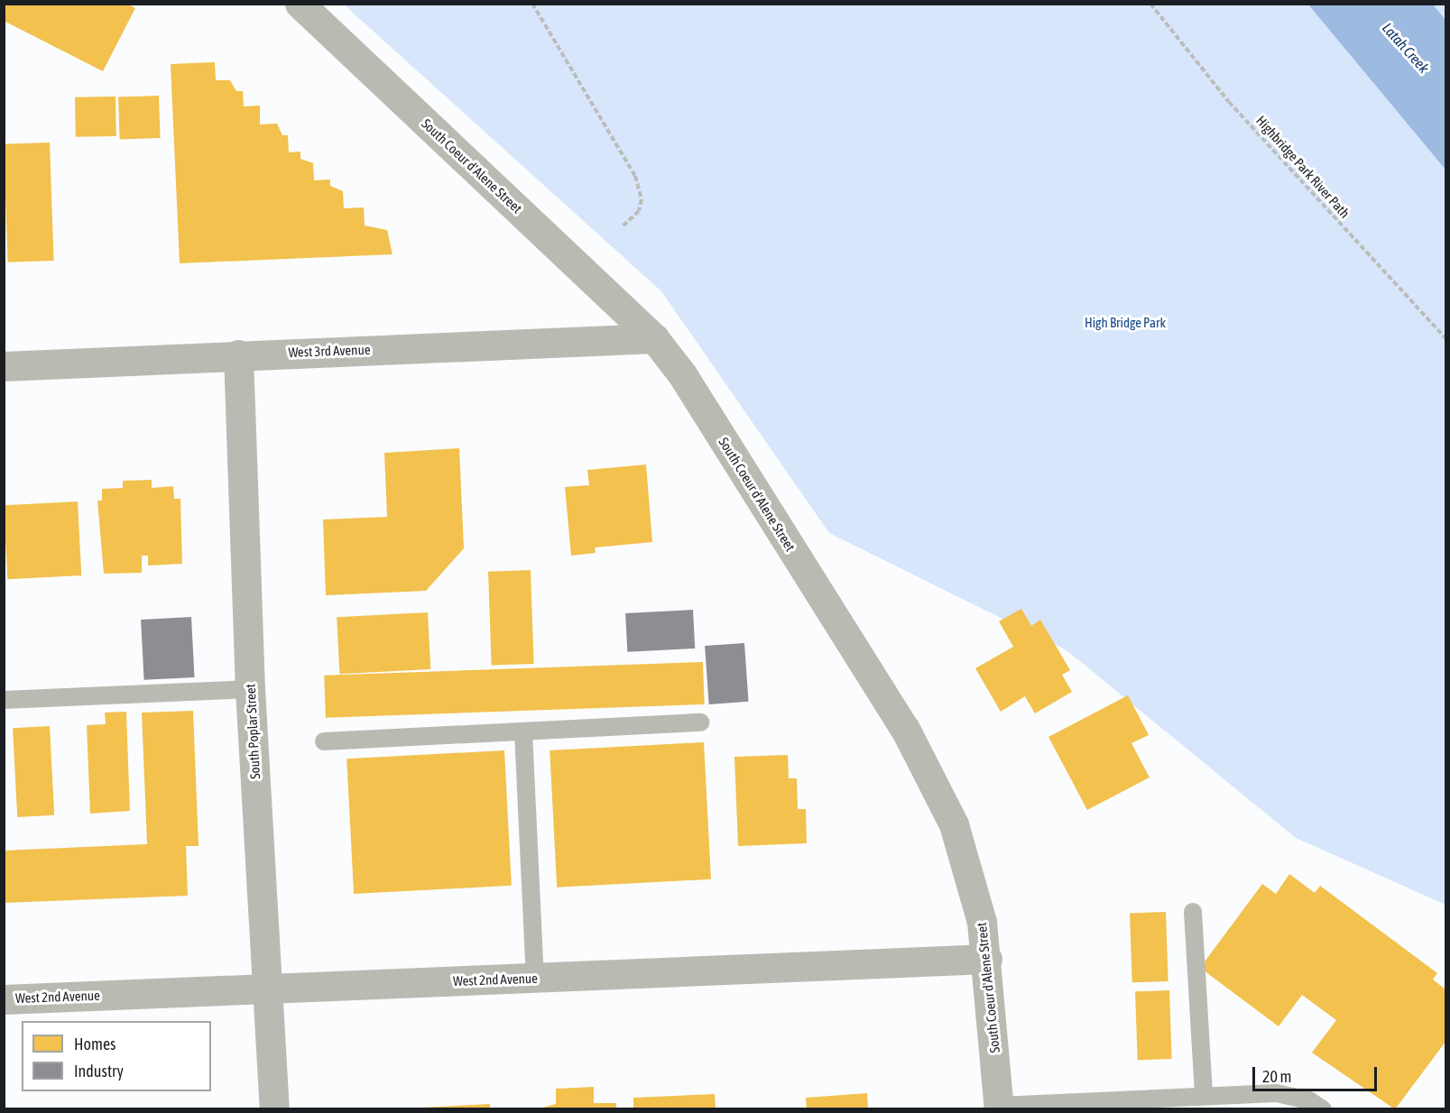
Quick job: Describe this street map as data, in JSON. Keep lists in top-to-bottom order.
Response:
{
  "streets": {
    "street": [
      "South Coeur d'Alene Street",
      "West 3rd Avenue",
      "South Poplar Street",
      "West 2nd Avenue"
    ],
    "path": ["Highbridge Park River Path"]
  },
  "crossings": [
    ["South Coeur d'Alene Street", "West 3rd Avenue"],
    ["South Coeur d'Alene Street", "West 2nd Avenue"],
    ["West 3rd Avenue", "South Poplar Street"],
    ["South Poplar Street", "West 2nd Avenue"]
  ],
  "water": ["Latah Creek"],
  "parks": ["High Bridge Park"],
  "legend": ["Homes", "Industry"],
  "scale_bar": "20 m"
}
